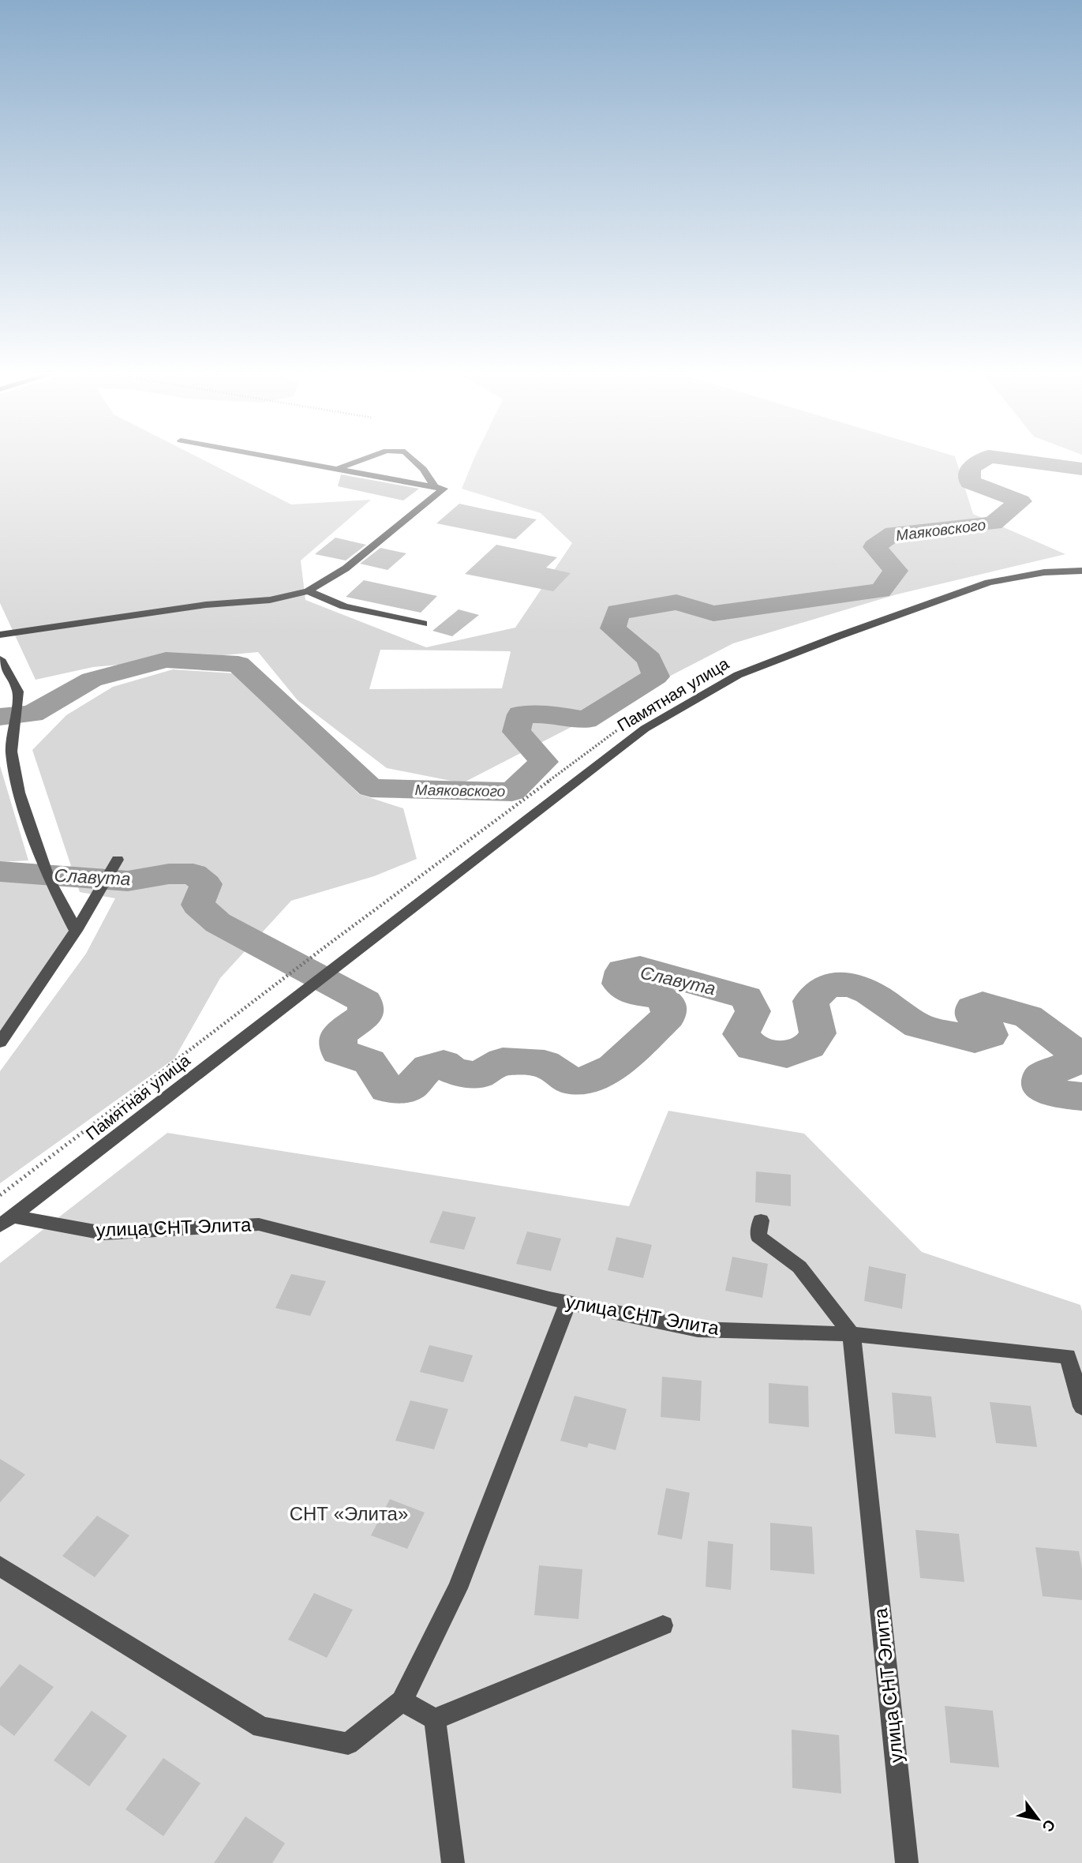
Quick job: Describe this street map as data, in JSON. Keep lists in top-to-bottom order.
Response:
{
  "streets": {
    "street": ["Памятная улица", "улица СНТ Элита"]
  },
  "crossings": [
    ["Памятная улица", "улица СНТ Элита"]
  ],
  "water": ["Маяковского", "Славута"],
  "parks": ["СНТ «Элита»"],
  "north": "bottom right"
}
